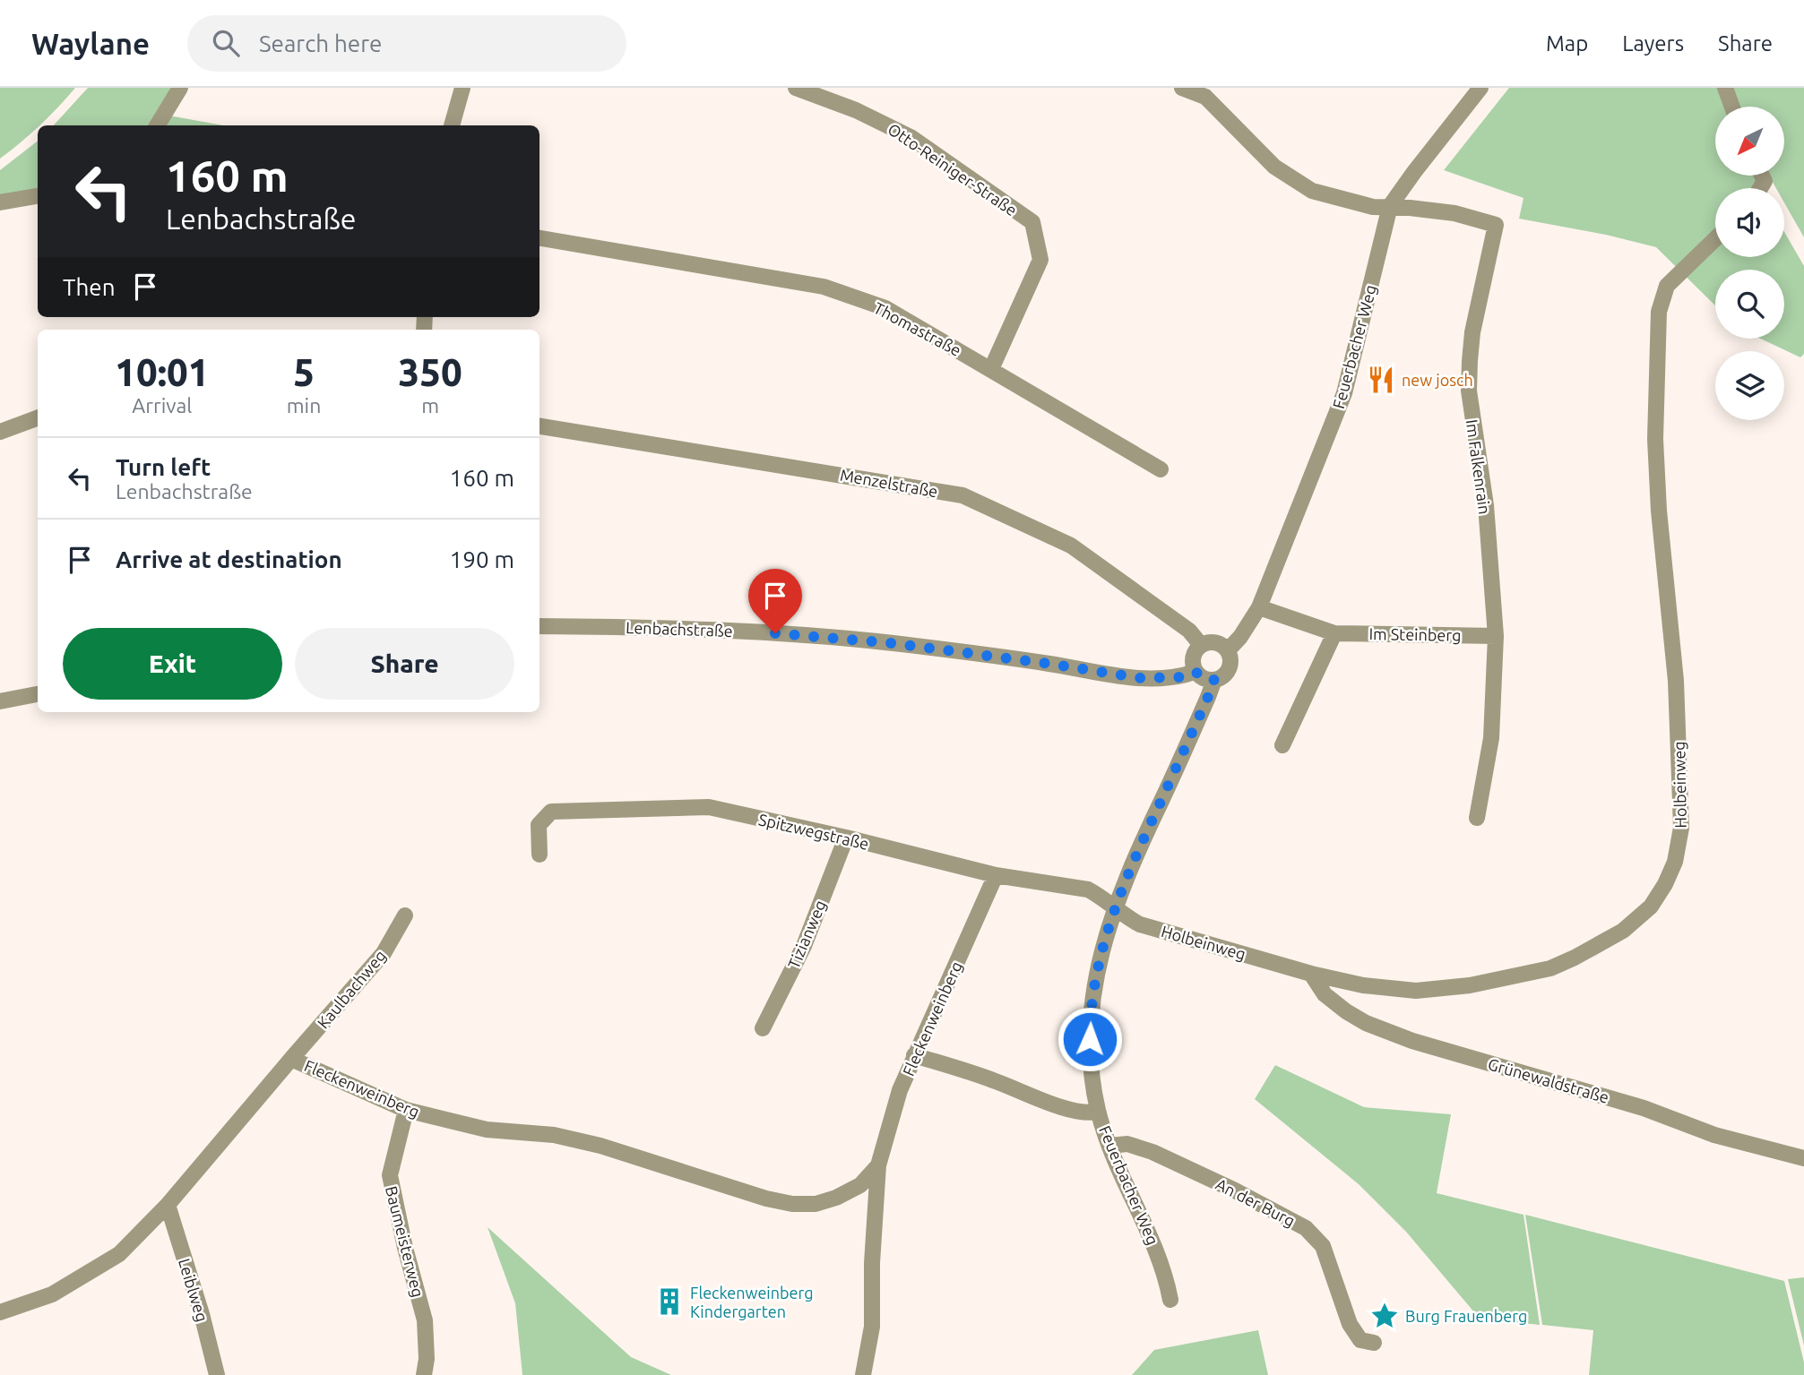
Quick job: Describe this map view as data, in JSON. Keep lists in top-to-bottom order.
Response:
{
  "streets": {
    "street": [
      "Otto-Reiniger-Straße",
      "Thomastraße",
      "Feuerbacher Weg",
      "Im Falkenrain",
      "Menzelstraße",
      "Lenbachstraße",
      "Im Steinberg",
      "Holbeinweg",
      "Spitzwegstraße",
      "Tizianweg",
      "Kaulbachweg",
      "Fleckenweinberg",
      "Grünewaldstraße",
      "An der Burg",
      "Baumeisterweg",
      "Leiblweg"
    ]
  },
  "crossings": [
    ["Otto-Reiniger-Straße", "Thomastraße"],
    ["Feuerbacher Weg", "Im Falkenrain"],
    ["Feuerbacher Weg", "Menzelstraße"],
    ["Feuerbacher Weg", "Lenbachstraße"],
    ["Feuerbacher Weg", "Im Steinberg"],
    ["Feuerbacher Weg", "Holbeinweg"],
    ["Feuerbacher Weg", "Spitzwegstraße"],
    ["Feuerbacher Weg", "An der Burg"],
    ["Im Falkenrain", "Im Steinberg"],
    ["Menzelstraße", "Lenbachstraße"],
    ["Holbeinweg", "Spitzwegstraße"],
    ["Holbeinweg", "Grünewaldstraße"],
    ["Spitzwegstraße", "Tizianweg"],
    ["Spitzwegstraße", "Fleckenweinberg"],
    ["Kaulbachweg", "Fleckenweinberg"],
    ["Fleckenweinberg", "Baumeisterweg"],
    ["Fleckenweinberg", "Leiblweg"]
  ],
  "places": {
    "restaurant": ["new josch"],
    "building": ["Fleckenweinberg Kindergarten"],
    "place": ["Burg Frauenberg"]
  },
  "north": "bottom left",
  "page": {
    "header": "Waylane",
    "search": "Search here",
    "nav": ["Map", "Layers", "Share"],
    "turn": ["160 m", "Lenbachstraße"],
    "then": "Then",
    "eta": [
      "10:01",
      "Arrival",
      "5",
      "min",
      "350",
      "m"
    ],
    "list": [
      {
        "name": "Turn left",
        "note": "Lenbachstraße",
        "value": "160 m"
      },
      {
        "name": "Arrive at destination",
        "value": "190 m"
      }
    ],
    "buttons": ["Exit", "Share"]
  }
}
